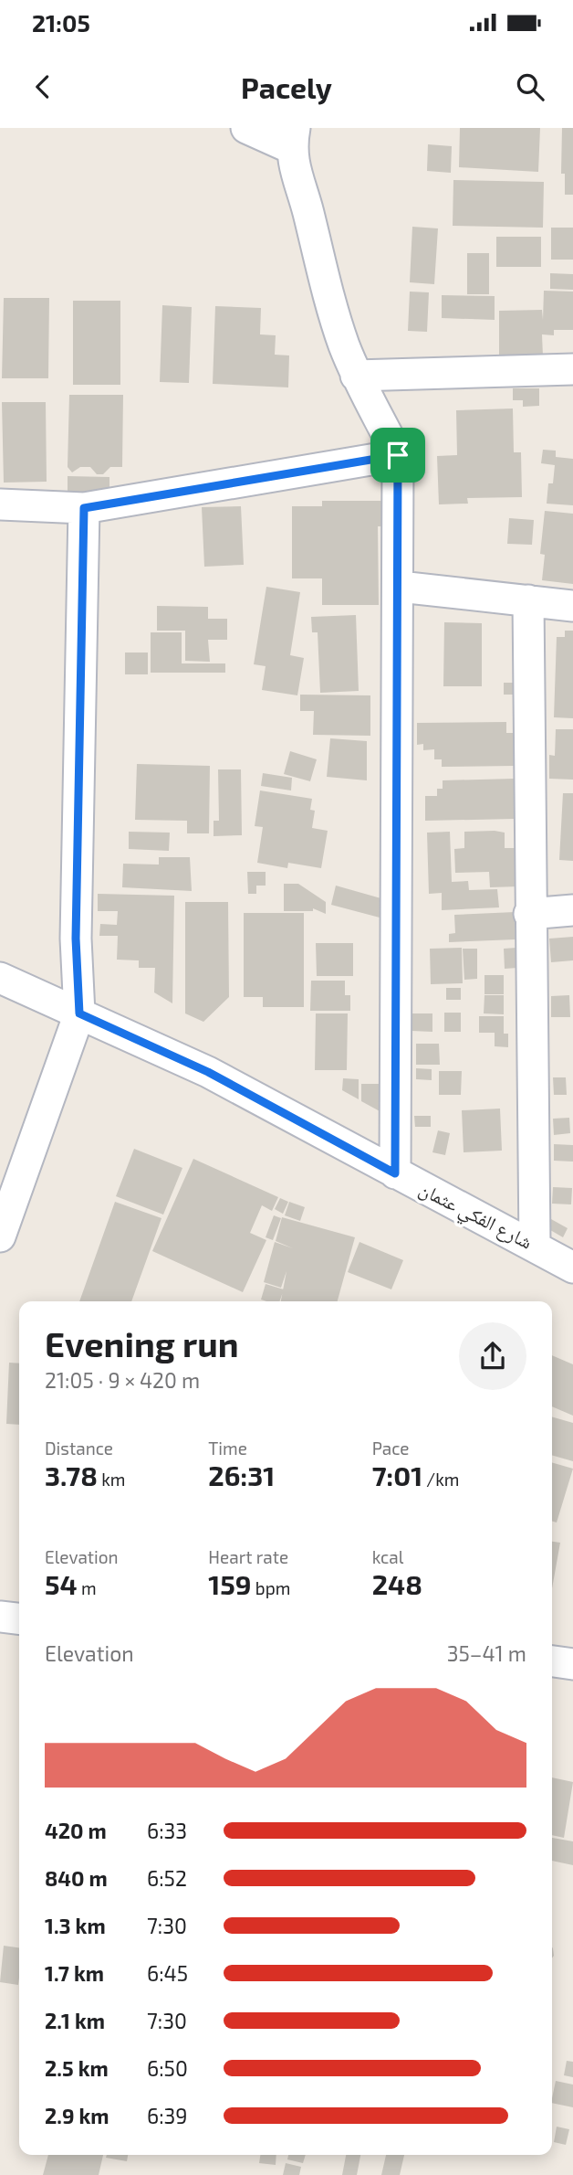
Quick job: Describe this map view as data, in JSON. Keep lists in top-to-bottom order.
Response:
{
  "streets": {
    "street": ["شارع الفكي عثمان"]
  },
  "page": {
    "status": "21:05",
    "header": "Pacely",
    "heading": ["Evening run", "21:05 · 9 × 420 m"],
    "stats": [
      ["Distance", "3.78 km"],
      ["Time", "26:31"],
      ["Pace", "7:01 /km"],
      ["Elevation", "54 m"],
      ["Heart rate", "159 bpm"],
      ["kcal", "248"]
    ],
    "chart": ["Elevation", "35–41 m"],
    "list": [
      {
        "name": "420 m",
        "note": "6:33"
      },
      {
        "name": "840 m",
        "note": "6:52"
      },
      {
        "name": "1.3 km",
        "note": "7:30"
      },
      {
        "name": "1.7 km",
        "note": "6:45"
      },
      {
        "name": "2.1 km",
        "note": "7:30"
      },
      {
        "name": "2.5 km",
        "note": "6:50"
      },
      {
        "name": "2.9 km",
        "note": "6:39"
      }
    ]
  }
}
